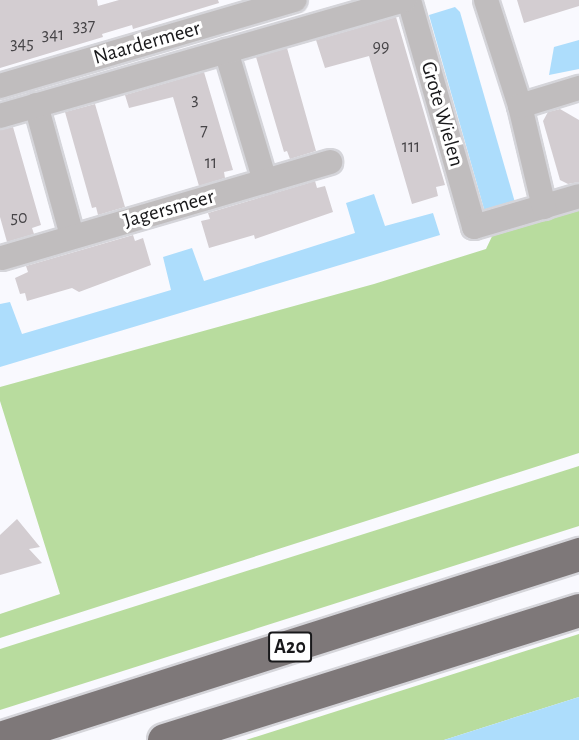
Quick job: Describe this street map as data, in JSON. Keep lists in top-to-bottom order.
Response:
{
  "streets": {
    "highway": ["A20"],
    "street": ["Naardermeer", "Grote Wielen", "Jagersmeer"]
  },
  "house_numbers": [
    "337",
    "341",
    "345",
    "99",
    "3",
    "7",
    "111",
    "11",
    "50"
  ]
}
